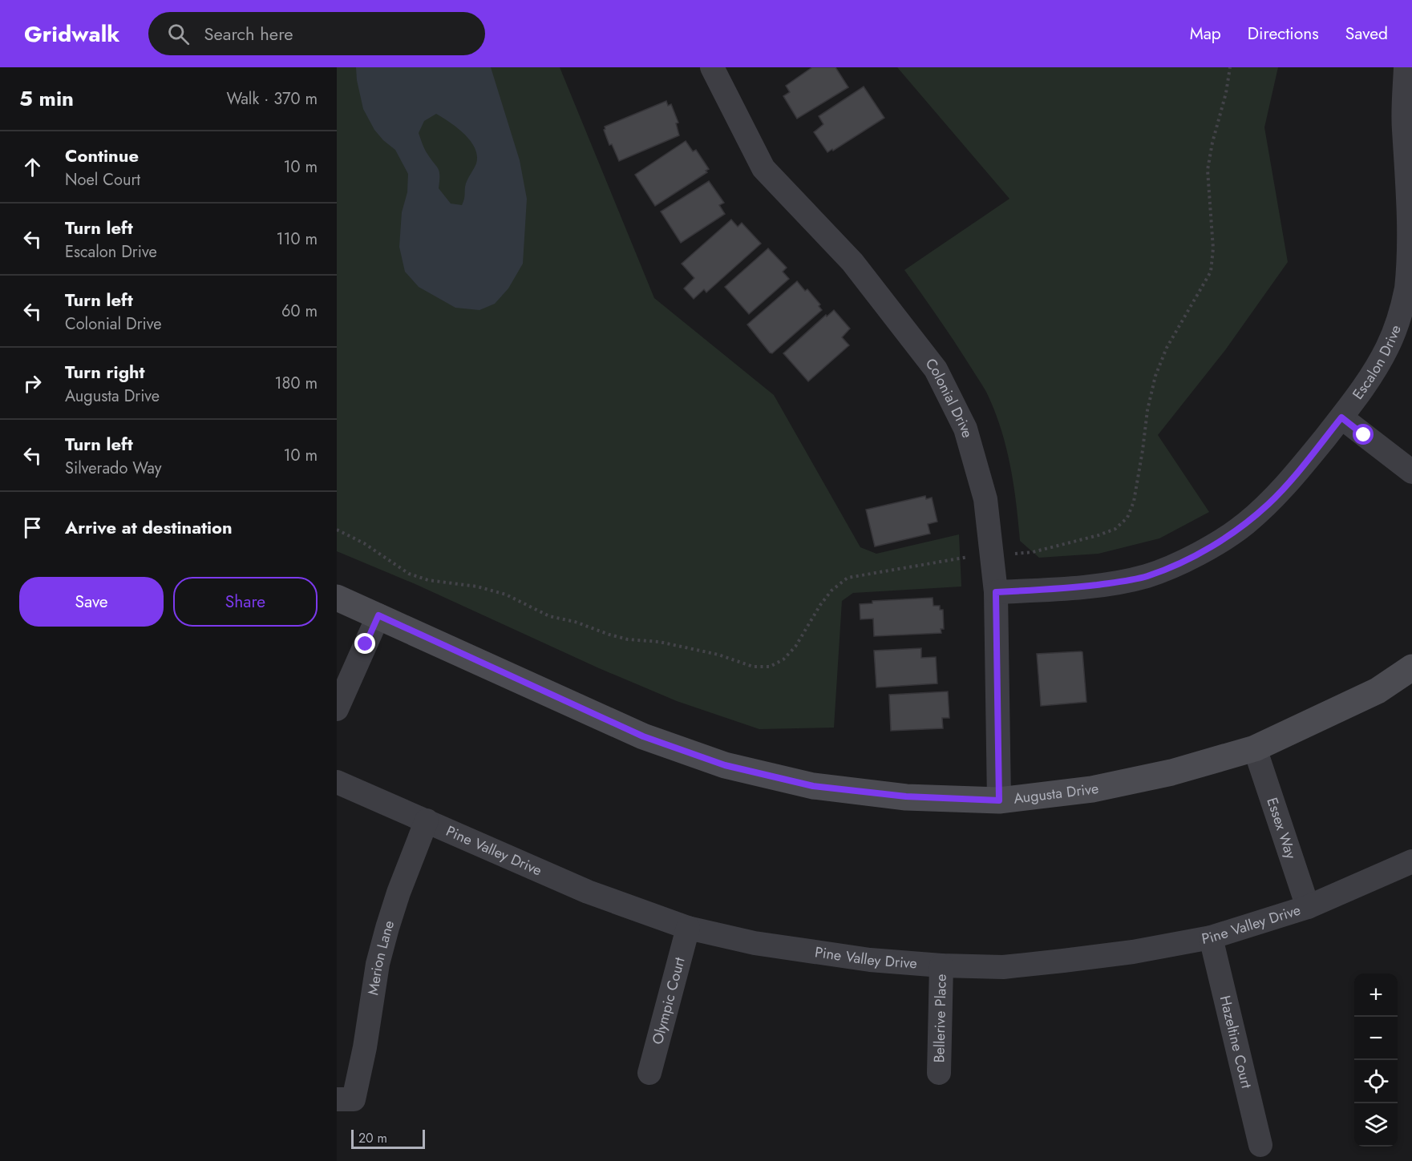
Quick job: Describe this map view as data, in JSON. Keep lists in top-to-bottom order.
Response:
{
  "streets": {
    "street": [
      "Escalon Drive",
      "Colonial Drive",
      "Augusta Drive",
      "Essex Way",
      "Pine Valley Drive",
      "Merion Lane",
      "Olympic Court",
      "Bellerive Place",
      "Hazeltine Court"
    ]
  },
  "crossings": [
    ["Escalon Drive", "Colonial Drive"],
    ["Colonial Drive", "Augusta Drive"],
    ["Augusta Drive", "Essex Way"],
    ["Essex Way", "Pine Valley Drive"],
    ["Pine Valley Drive", "Merion Lane"],
    ["Pine Valley Drive", "Olympic Court"],
    ["Pine Valley Drive", "Bellerive Place"],
    ["Pine Valley Drive", "Hazeltine Court"]
  ],
  "scale_bar": "20 m",
  "page": {
    "header": "Gridwalk",
    "search": "Search here",
    "nav": ["Map", "Directions", "Saved"],
    "heading": ["5 min", "Walk · 370 m"],
    "list": [
      ["Continue", "Noel Court", "10 m"],
      ["Turn left", "Escalon Drive", "110 m"],
      ["Turn left", "Colonial Drive", "60 m"],
      ["Turn right", "Augusta Drive", "180 m"],
      ["Turn left", "Silverado Way", "10 m"],
      "Arrive at destination"
    ],
    "buttons": ["Save", "Share"],
    "map_buttons": ["+", "−"],
    "scale": "20 m"
  }
}
